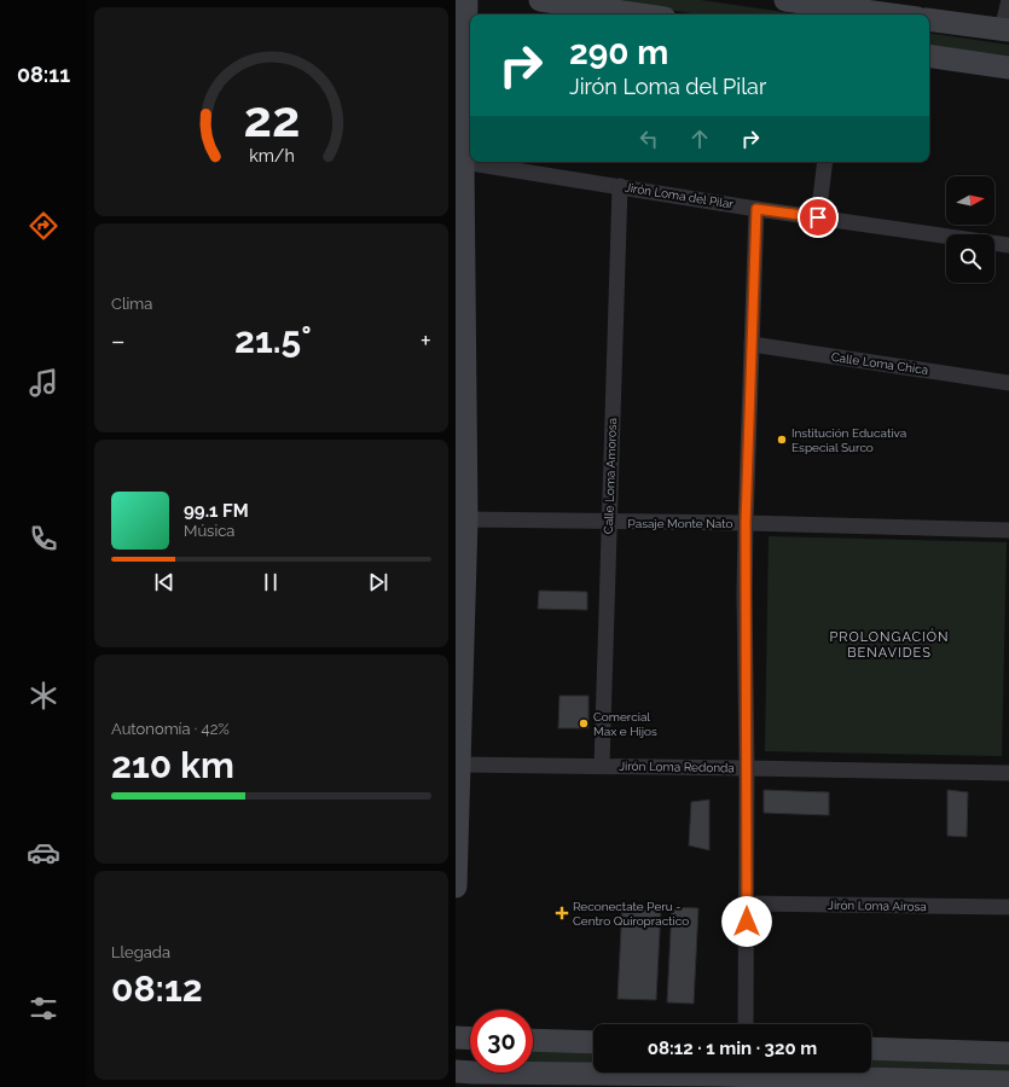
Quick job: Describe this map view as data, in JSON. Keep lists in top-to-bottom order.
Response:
{
  "streets": {
    "street": [
      "Jirón Loma del Pilar",
      "Calle Loma Chica",
      "Calle Loma Amorosa",
      "Pasaje Monte Nato",
      "Jirón Loma Redonda",
      "Jirón Loma Airosa"
    ]
  },
  "crossings": [
    ["Jirón Loma del Pilar", "Calle Loma Amorosa"],
    ["Calle Loma Amorosa", "Pasaje Monte Nato"],
    ["Calle Loma Amorosa", "Jirón Loma Redonda"]
  ],
  "districts": ["PROLONGACIÓN BENAVIDES"],
  "places": {
    "other": ["Institución Educativa Especial Surco", "Comercial Max e Hijos"],
    "health": ["Reconectate Peru - Centro Quiropractico"]
  },
  "north": "right",
  "page": {
    "tabs": "08:11",
    "turn": ["290 m", "Jirón Loma del Pilar"],
    "tile": [
      "Clima",
      ["Autonomía · 42%", "210 km"],
      ["Llegada", "08:12"]
    ],
    "heat": ["−", "21.5°", "+"],
    "song": ["99.1 FM", "Música"],
    "limit": "30",
    "trip": "08:12 · 1 min · 320 m",
    "gauge": ["22", "km/h"]
  }
}
